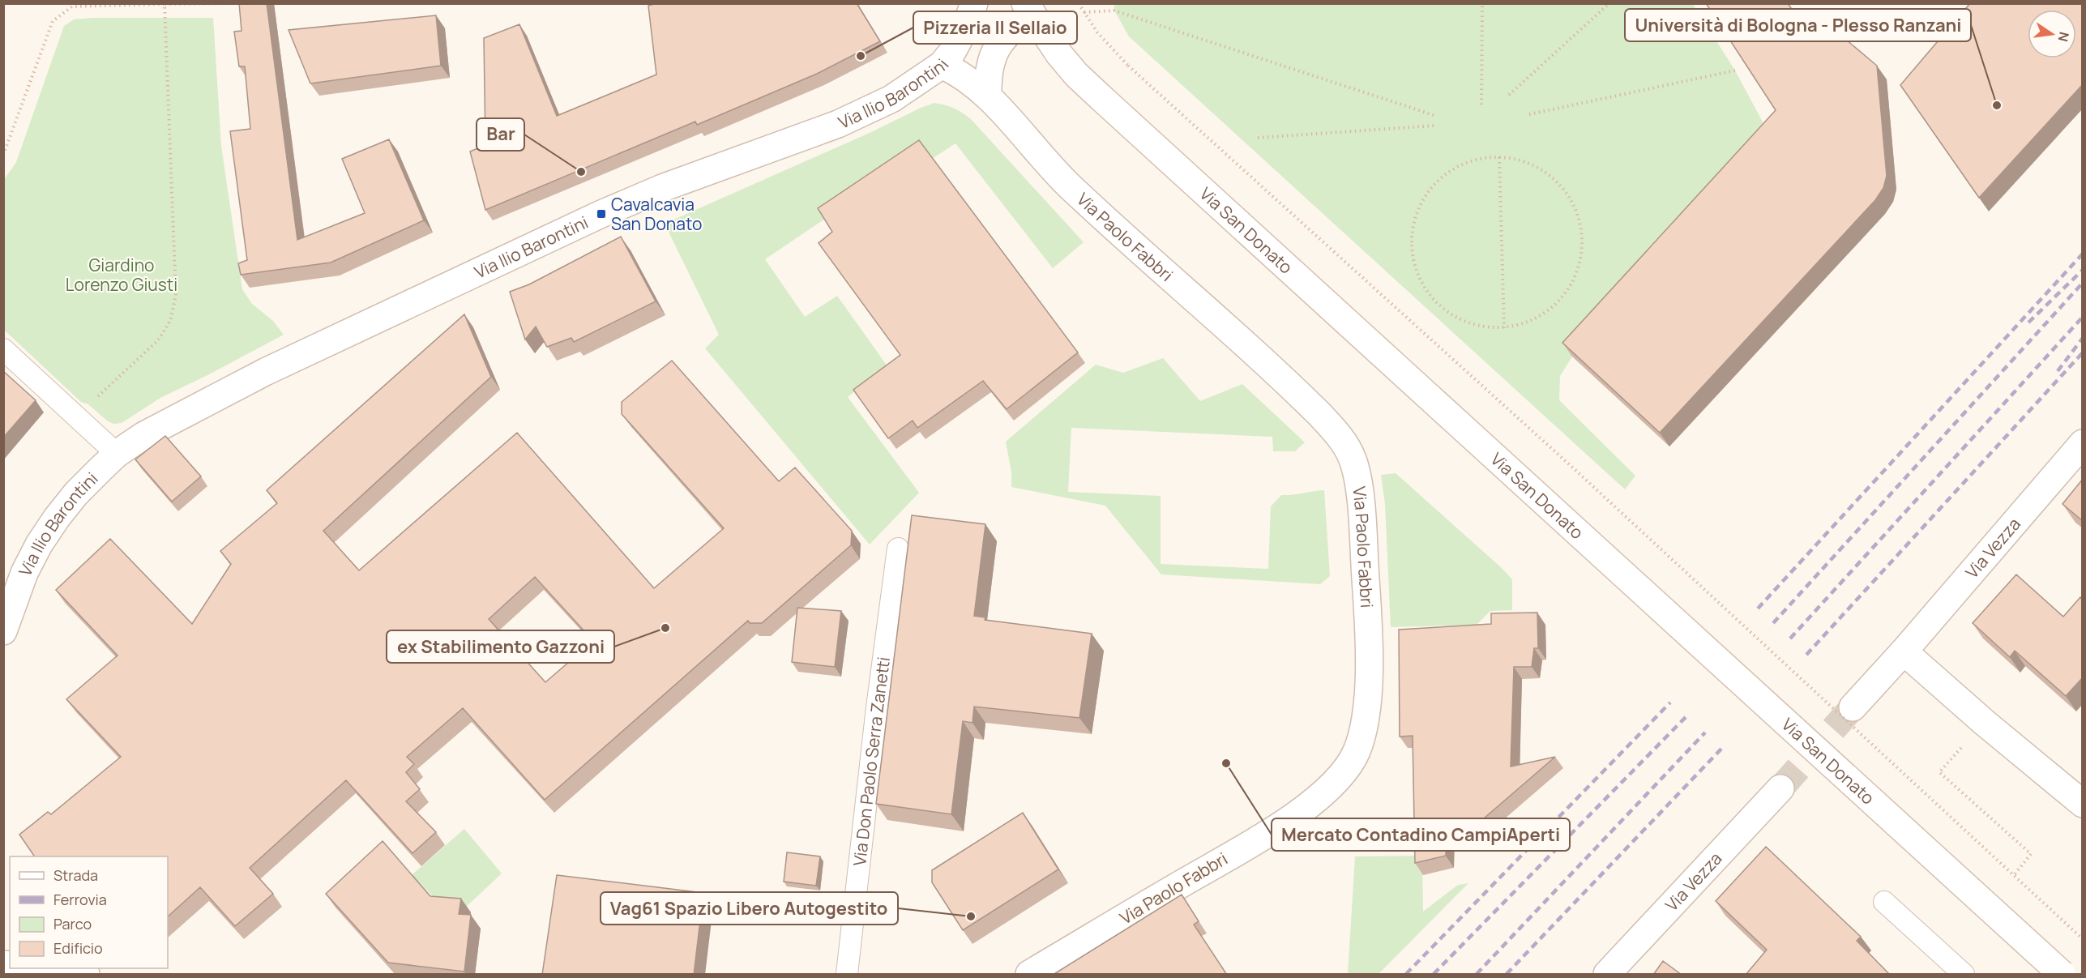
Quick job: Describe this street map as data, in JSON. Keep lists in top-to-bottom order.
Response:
{
  "streets": {
    "street": [
      "Via Ilio Barontini",
      "Via San Donato",
      "Via Paolo Fabbri",
      "Via Vezza"
    ],
    "lane": ["Via Don Paolo Serra Zanetti"]
  },
  "crossings": [
    ["Via Ilio Barontini", "Via Paolo Fabbri"]
  ],
  "parks": ["Giardino Lorenzo Giusti"],
  "places": {
    "other": [
      "Pizzeria Il Sellaio",
      "Università di Bologna - Plesso Ranzani",
      "Bar",
      "ex Stabilimento Gazzoni",
      "Mercato Contadino CampiAperti",
      "Vag61 Spazio Libero Autogestito"
    ],
    "transit": ["Cavalcavia San Donato"]
  },
  "legend": [
    "Strada",
    "Ferrovia",
    "Parco",
    "Edificio"
  ],
  "north": "right"
}
